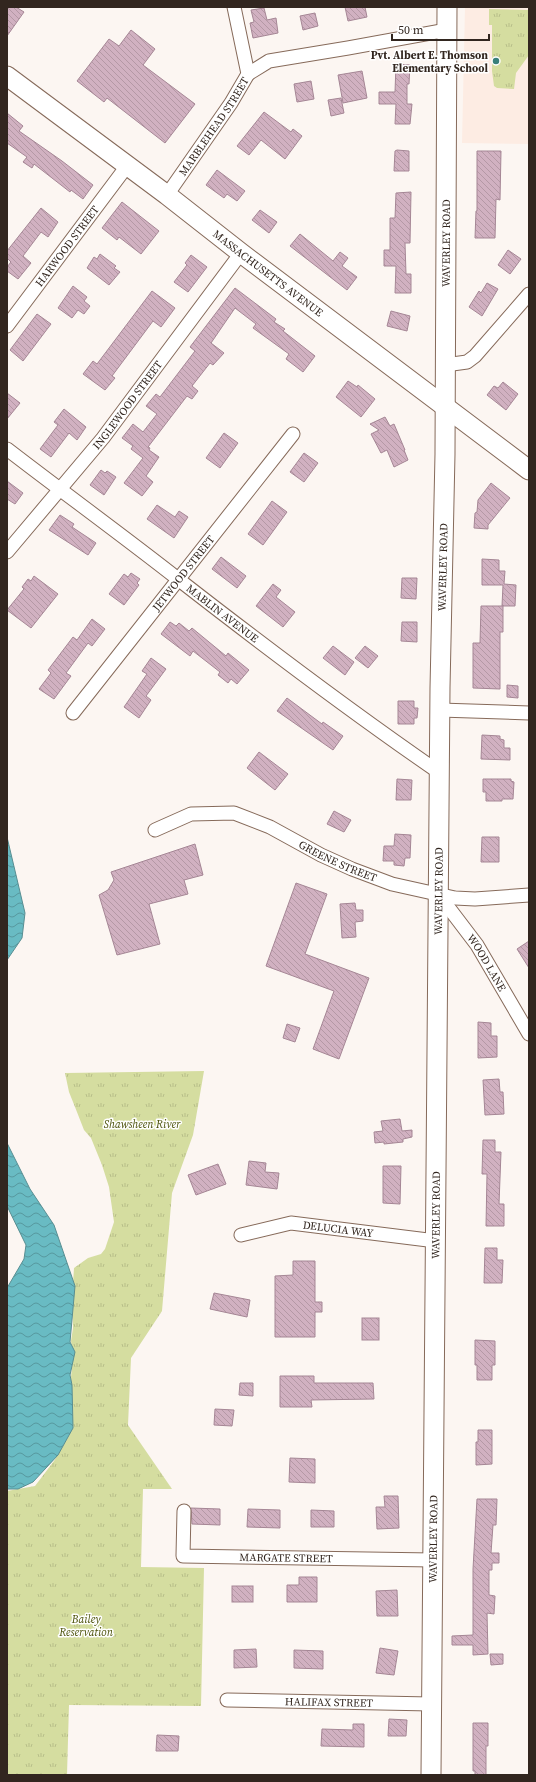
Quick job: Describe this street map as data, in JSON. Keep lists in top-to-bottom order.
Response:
{
  "streets": {
    "main road": ["WAVERLEY ROAD", "MASSACHUSETTS AVENUE"],
    "street": [
      "MARBLEHEAD STREET",
      "HARWOOD STREET",
      "INGLEWOOD STREET",
      "JETWOOD STREET",
      "MABLIN AVENUE",
      "GREENE STREET",
      "WOOD LANE",
      "DELUCIA WAY",
      "MARGATE STREET",
      "HALIFAX STREET"
    ]
  },
  "crossings": [
    ["MARBLEHEAD STREET", "MASSACHUSETTS AVENUE"],
    ["WAVERLEY ROAD", "MASSACHUSETTS AVENUE"],
    ["WAVERLEY ROAD", "MABLIN AVENUE"],
    ["WAVERLEY ROAD", "GREENE STREET"],
    ["WAVERLEY ROAD", "WOOD LANE"],
    ["WAVERLEY ROAD", "DELUCIA WAY"],
    ["WAVERLEY ROAD", "MARGATE STREET"],
    ["WAVERLEY ROAD", "HALIFAX STREET"],
    ["HARWOOD STREET", "MASSACHUSETTS AVENUE"],
    ["MASSACHUSETTS AVENUE", "INGLEWOOD STREET"],
    ["INGLEWOOD STREET", "MABLIN AVENUE"],
    ["JETWOOD STREET", "MABLIN AVENUE"],
    ["GREENE STREET", "WOOD LANE"]
  ],
  "parks": ["Shawsheen River", "Bailey Reservation"],
  "places": ["Pvt. Albert E. Thomson Elementary School"],
  "scale_bar": "50 m"
}
